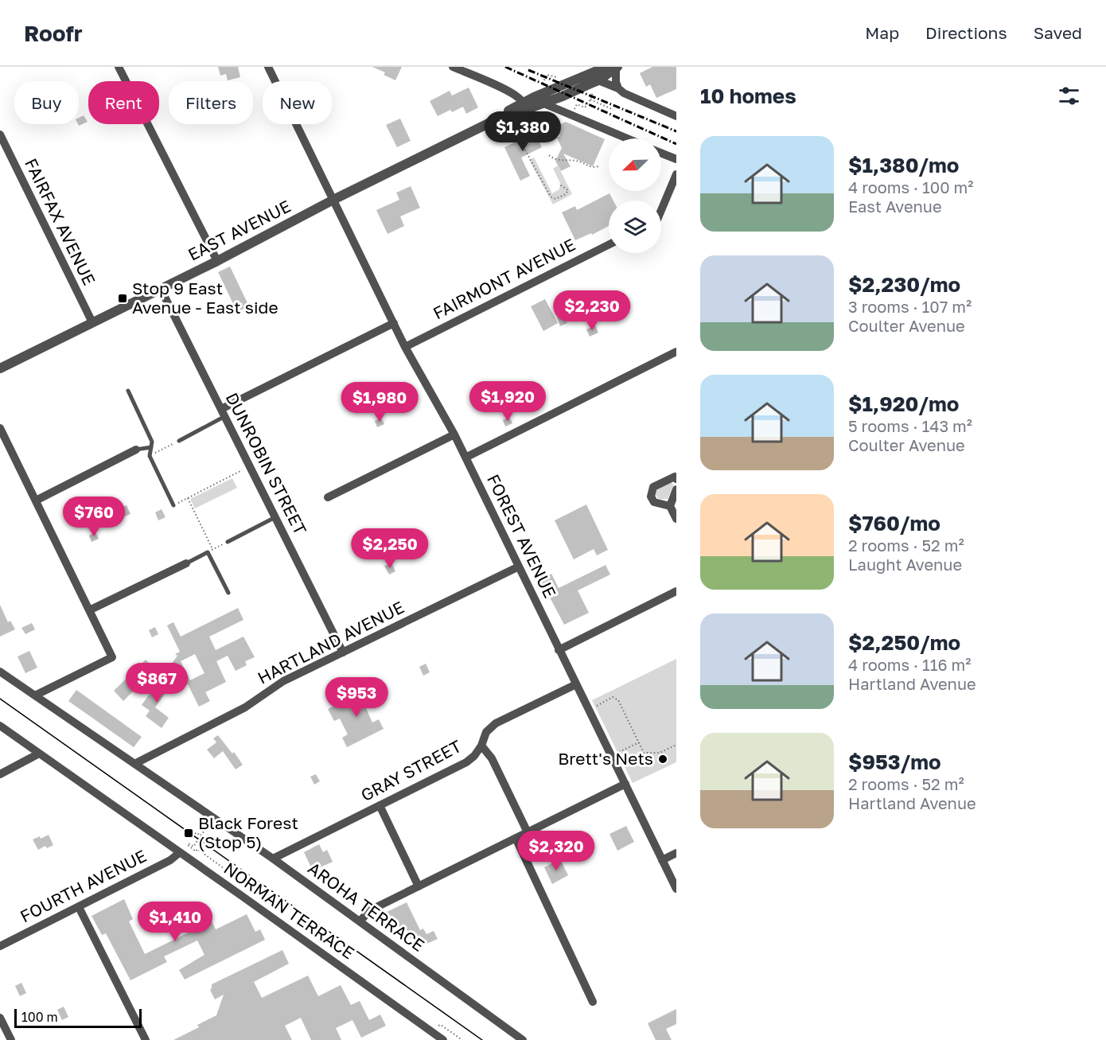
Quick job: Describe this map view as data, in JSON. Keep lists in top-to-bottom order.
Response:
{
  "streets": {
    "street": [
      "FAIRFAX AVENUE",
      "EAST AVENUE",
      "FAIRMONT AVENUE",
      "DUNROBIN STREET",
      "FOREST AVENUE",
      "HARTLAND AVENUE",
      "GRAY STREET",
      "FOURTH AVENUE",
      "AROHA TERRACE",
      "NORMAN TERRACE"
    ]
  },
  "crossings": [
    ["FAIRFAX AVENUE", "EAST AVENUE"],
    ["EAST AVENUE", "DUNROBIN STREET"],
    ["EAST AVENUE", "FOREST AVENUE"],
    ["FAIRMONT AVENUE", "FOREST AVENUE"],
    ["DUNROBIN STREET", "HARTLAND AVENUE"],
    ["FOREST AVENUE", "HARTLAND AVENUE"],
    ["FOREST AVENUE", "GRAY STREET"],
    ["HARTLAND AVENUE", "AROHA TERRACE"],
    ["GRAY STREET", "AROHA TERRACE"],
    ["FOURTH AVENUE", "NORMAN TERRACE"]
  ],
  "places": {
    "transit": ["Stop 9 East Avenue - East side", "Black Forest (Stop 5)"],
    "other": ["Brett's Nets"]
  },
  "scale_bar": "100 m",
  "north": "bottom left",
  "page": {
    "header": "Roofr",
    "nav": ["Map", "Directions", "Saved"],
    "heading": "10 homes",
    "chip": [
      "Buy",
      "Rent",
      "Filters",
      "New"
    ],
    "price": [
      "$1,380",
      "$2,230",
      "$1,920",
      "$1,980",
      "$760",
      "$2,250",
      "$867",
      "$953",
      "$2,320",
      "$1,410"
    ],
    "list": [
      {
        "name": "$1,380/mo",
        "note": "4 rooms · 100 m² · East Avenue"
      },
      {
        "name": "$2,230/mo",
        "note": "3 rooms · 107 m² · Coulter Avenue"
      },
      {
        "name": "$1,920/mo",
        "note": "5 rooms · 143 m² · Coulter Avenue"
      },
      {
        "name": "$760/mo",
        "note": "2 rooms · 52 m² · Laught Avenue"
      },
      {
        "name": "$2,250/mo",
        "note": "4 rooms · 116 m² · Hartland Avenue"
      },
      {
        "name": "$953/mo",
        "note": "2 rooms · 52 m² · Hartland Avenue"
      }
    ],
    "scale": "100 m"
  }
}
